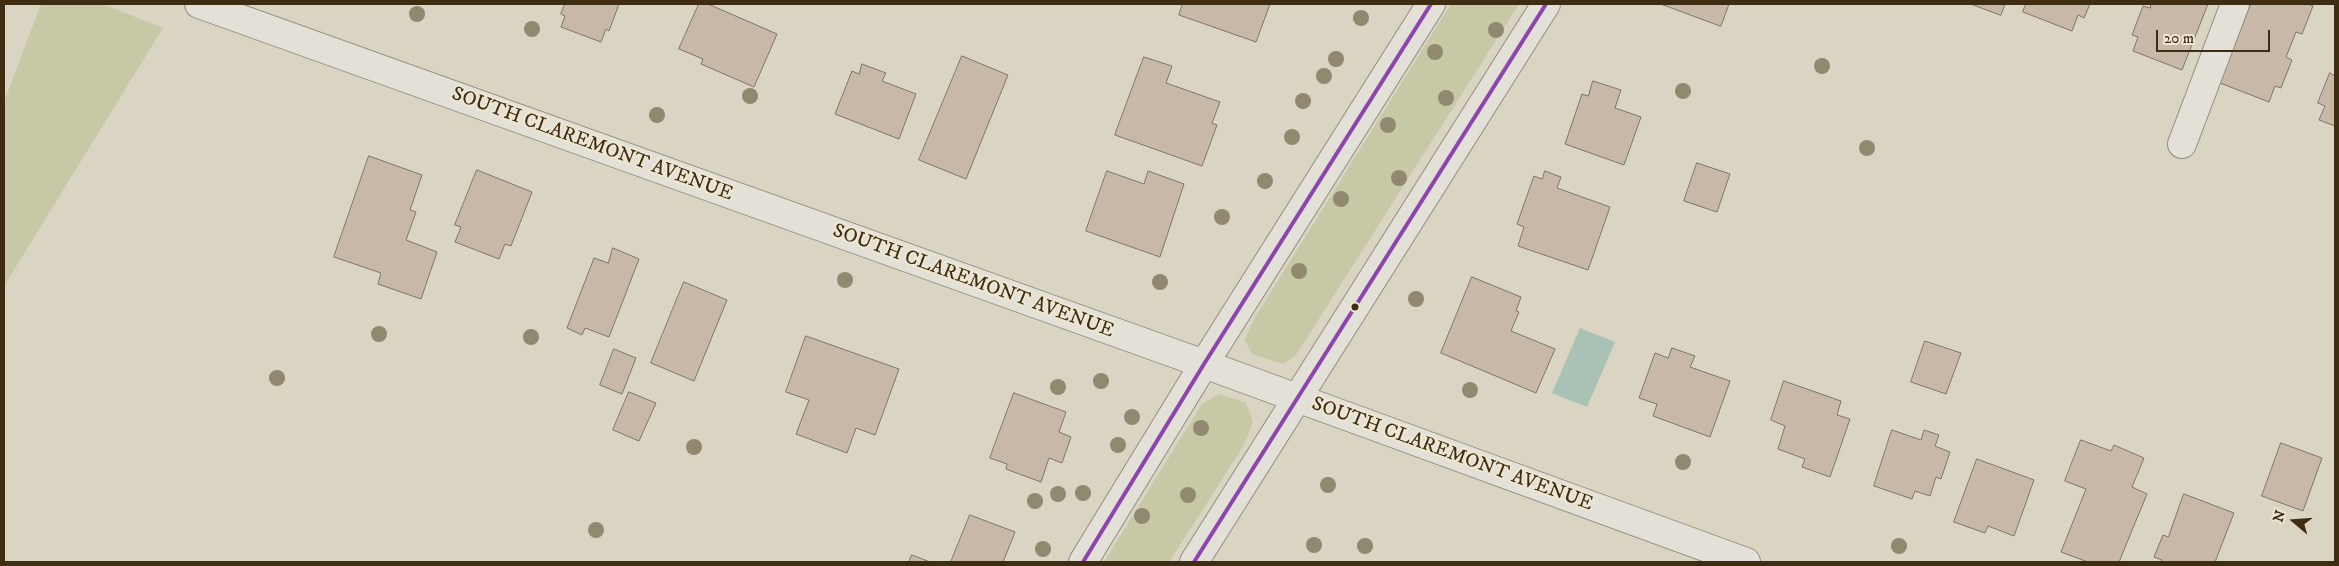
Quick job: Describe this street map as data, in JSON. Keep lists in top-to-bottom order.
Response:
{
  "streets": {
    "street": ["SOUTH CLAREMONT AVENUE"]
  },
  "scale_bar": "20 m",
  "north": "left"
}
